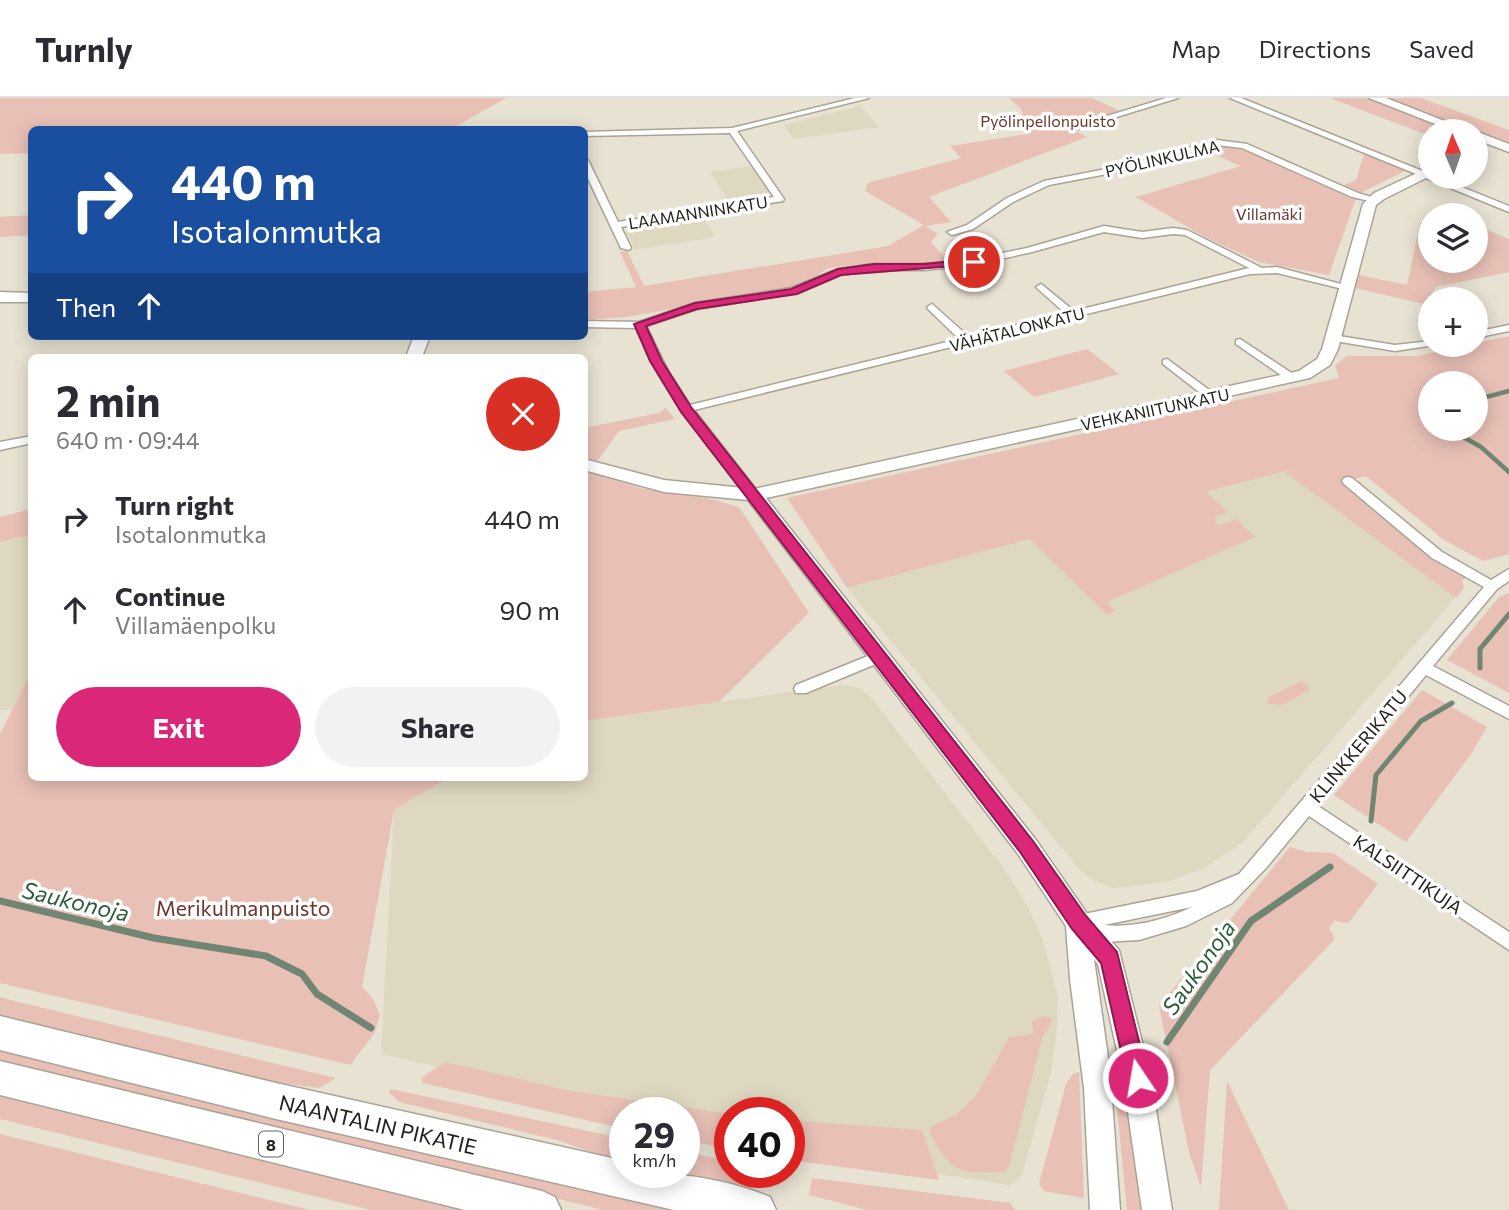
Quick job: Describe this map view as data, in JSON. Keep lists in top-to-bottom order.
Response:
{
  "streets": {
    "highway": ["NAANTALIN PIKATIE", "8"],
    "street": [
      "PYÖLINKULMA",
      "LAAMANNINKATU",
      "VÄHÄTALONKATU",
      "VEHKANIITUNKATU",
      "KLINKKERIKATU",
      "KALSIITTIKUJA"
    ]
  },
  "crossings": [
    ["PYÖLINKULMA", "VEHKANIITUNKATU"],
    ["VÄHÄTALONKATU", "VEHKANIITUNKATU"],
    ["KLINKKERIKATU", "KALSIITTIKUJA"]
  ],
  "water": ["Saukonoja"],
  "parks": ["Pyölinpellonpuisto", "Villamäki", "Merikulmanpuisto"],
  "north": "top",
  "page": {
    "header": "Turnly",
    "nav": ["Map", "Directions", "Saved"],
    "map_buttons": ["+", "−"],
    "turn": ["440 m", "Isotalonmutka"],
    "then": "Then",
    "heading": ["2 min", "640 m · 09:44"],
    "list": [
      {
        "name": "Turn right",
        "note": "Isotalonmutka",
        "value": "440 m"
      },
      {
        "name": "Continue",
        "note": "Villamäenpolku",
        "value": "90 m"
      }
    ],
    "buttons": ["Exit", "Share"],
    "speed": "29 km/h",
    "limit": "40"
  }
}
